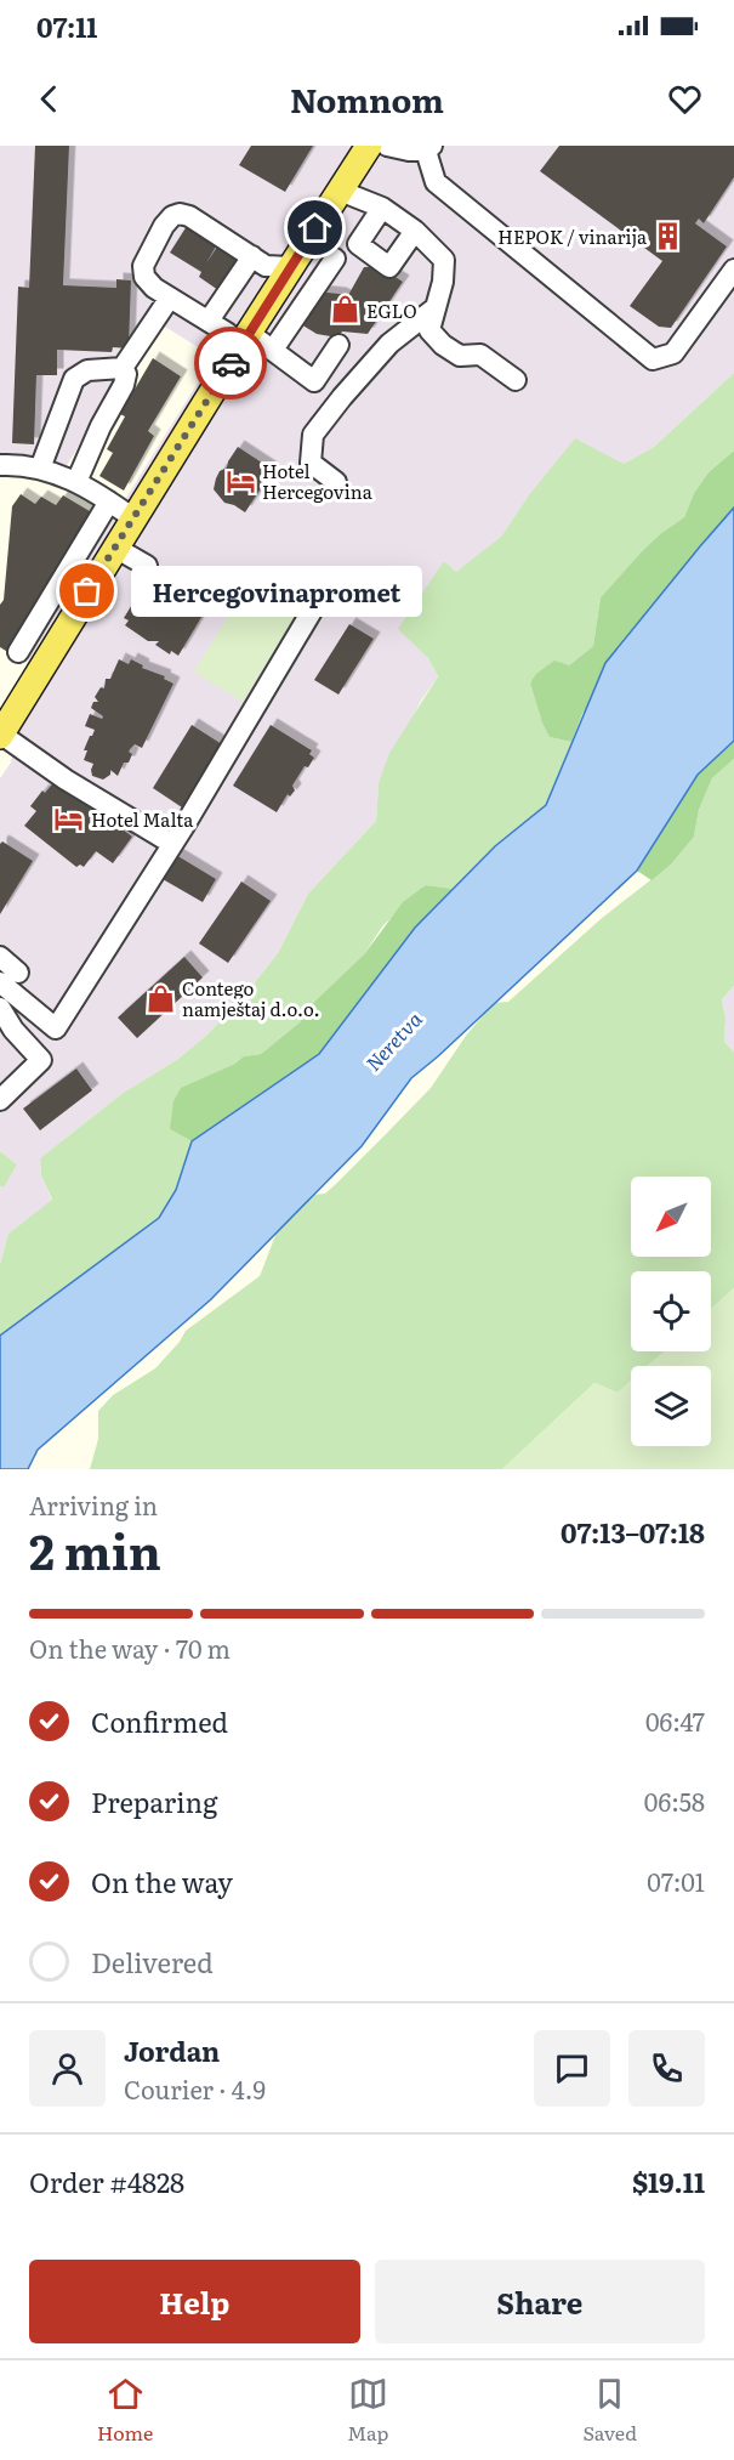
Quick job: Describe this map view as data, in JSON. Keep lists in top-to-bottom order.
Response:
{
  "water": ["Neretva"],
  "places": {
    "building": ["HEPOK / vinarija"],
    "shop": ["EGLO", "Contego namještaj d.o.o."],
    "hotel": ["Hotel Hercegovina", "Hotel Malta"],
    "other": ["Hercegovinapromet"]
  },
  "north": "bottom left",
  "page": {
    "status": "07:11",
    "header": "Nomnom",
    "bubble": "Hercegovinapromet",
    "heading": ["2 min", "Arriving in", "07:13–07:18"],
    "panel": [
      "Jordan",
      "Courier · 4.9",
      "Order #4828",
      "$19.11"
    ],
    "bar": "On the way · 70 m",
    "list": [
      ["Confirmed", "06:47"],
      ["Preparing", "06:58"],
      ["On the way", "07:01"],
      "Delivered"
    ],
    "buttons": ["Help", "Share"],
    "tabs": ["Home", "Map", "Saved"]
  }
}
